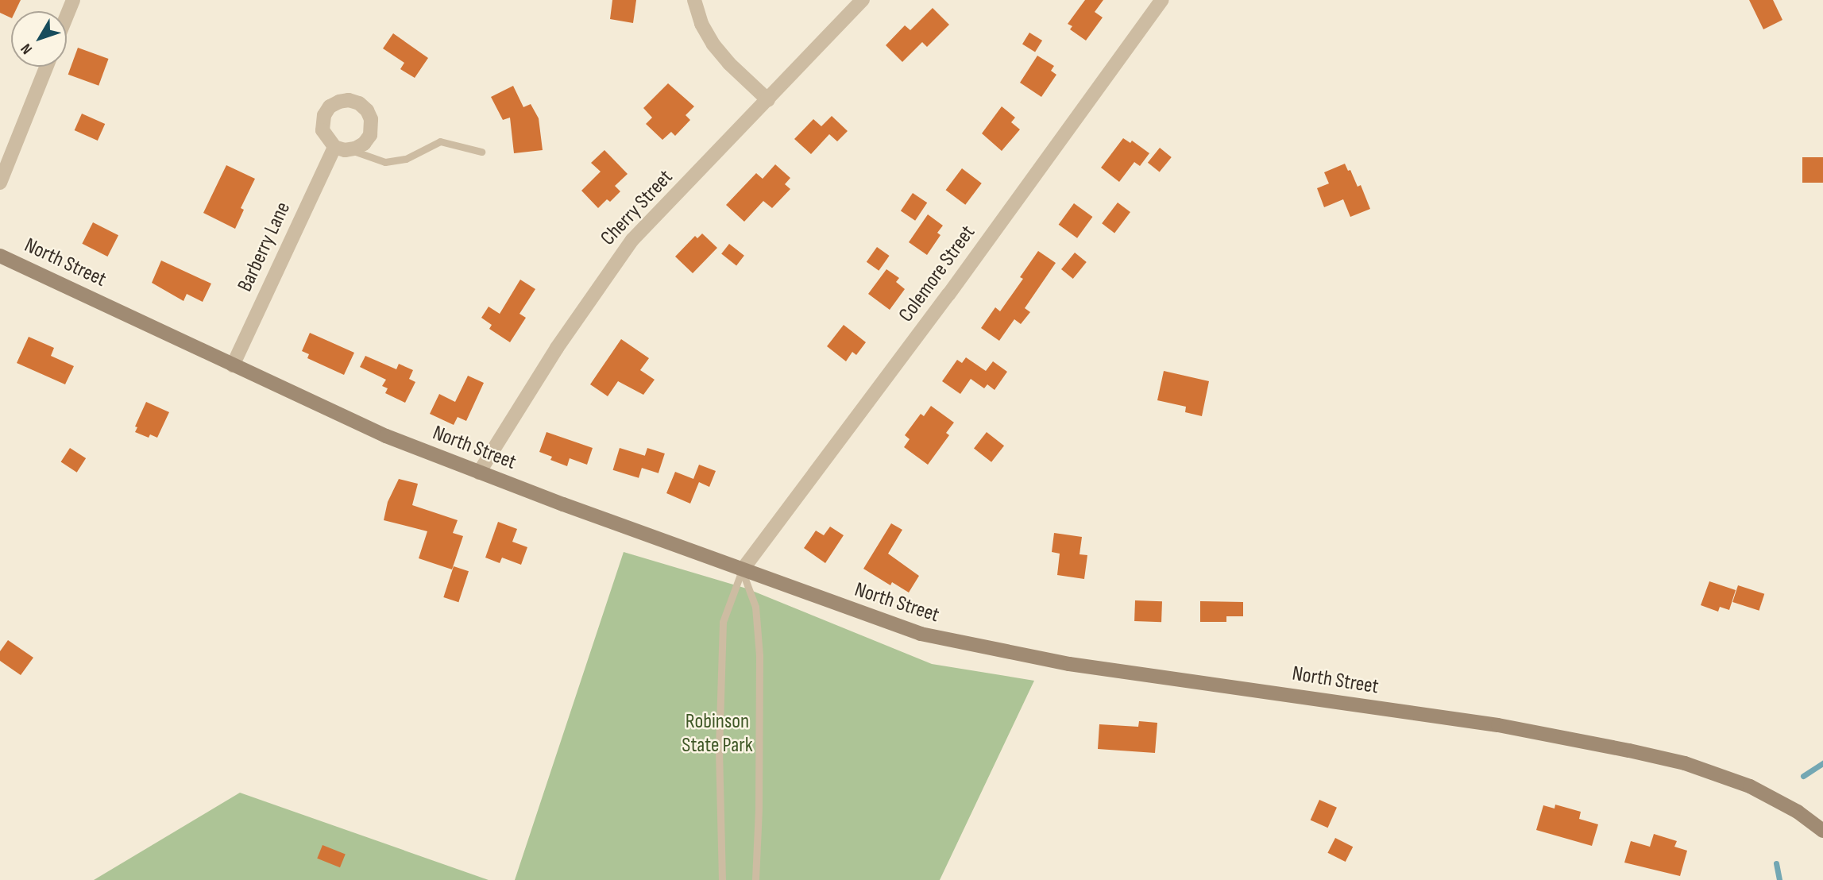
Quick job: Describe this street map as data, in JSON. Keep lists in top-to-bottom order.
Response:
{
  "streets": {
    "main road": ["North Street"],
    "street": ["Cherry Street", "Barberry Lane", "Colemore Street"]
  },
  "crossings": [
    ["Cherry Street", "North Street"],
    ["Barberry Lane", "North Street"],
    ["North Street", "Colemore Street"]
  ],
  "parks": ["Robinson State Park"],
  "north": "bottom left"
}
